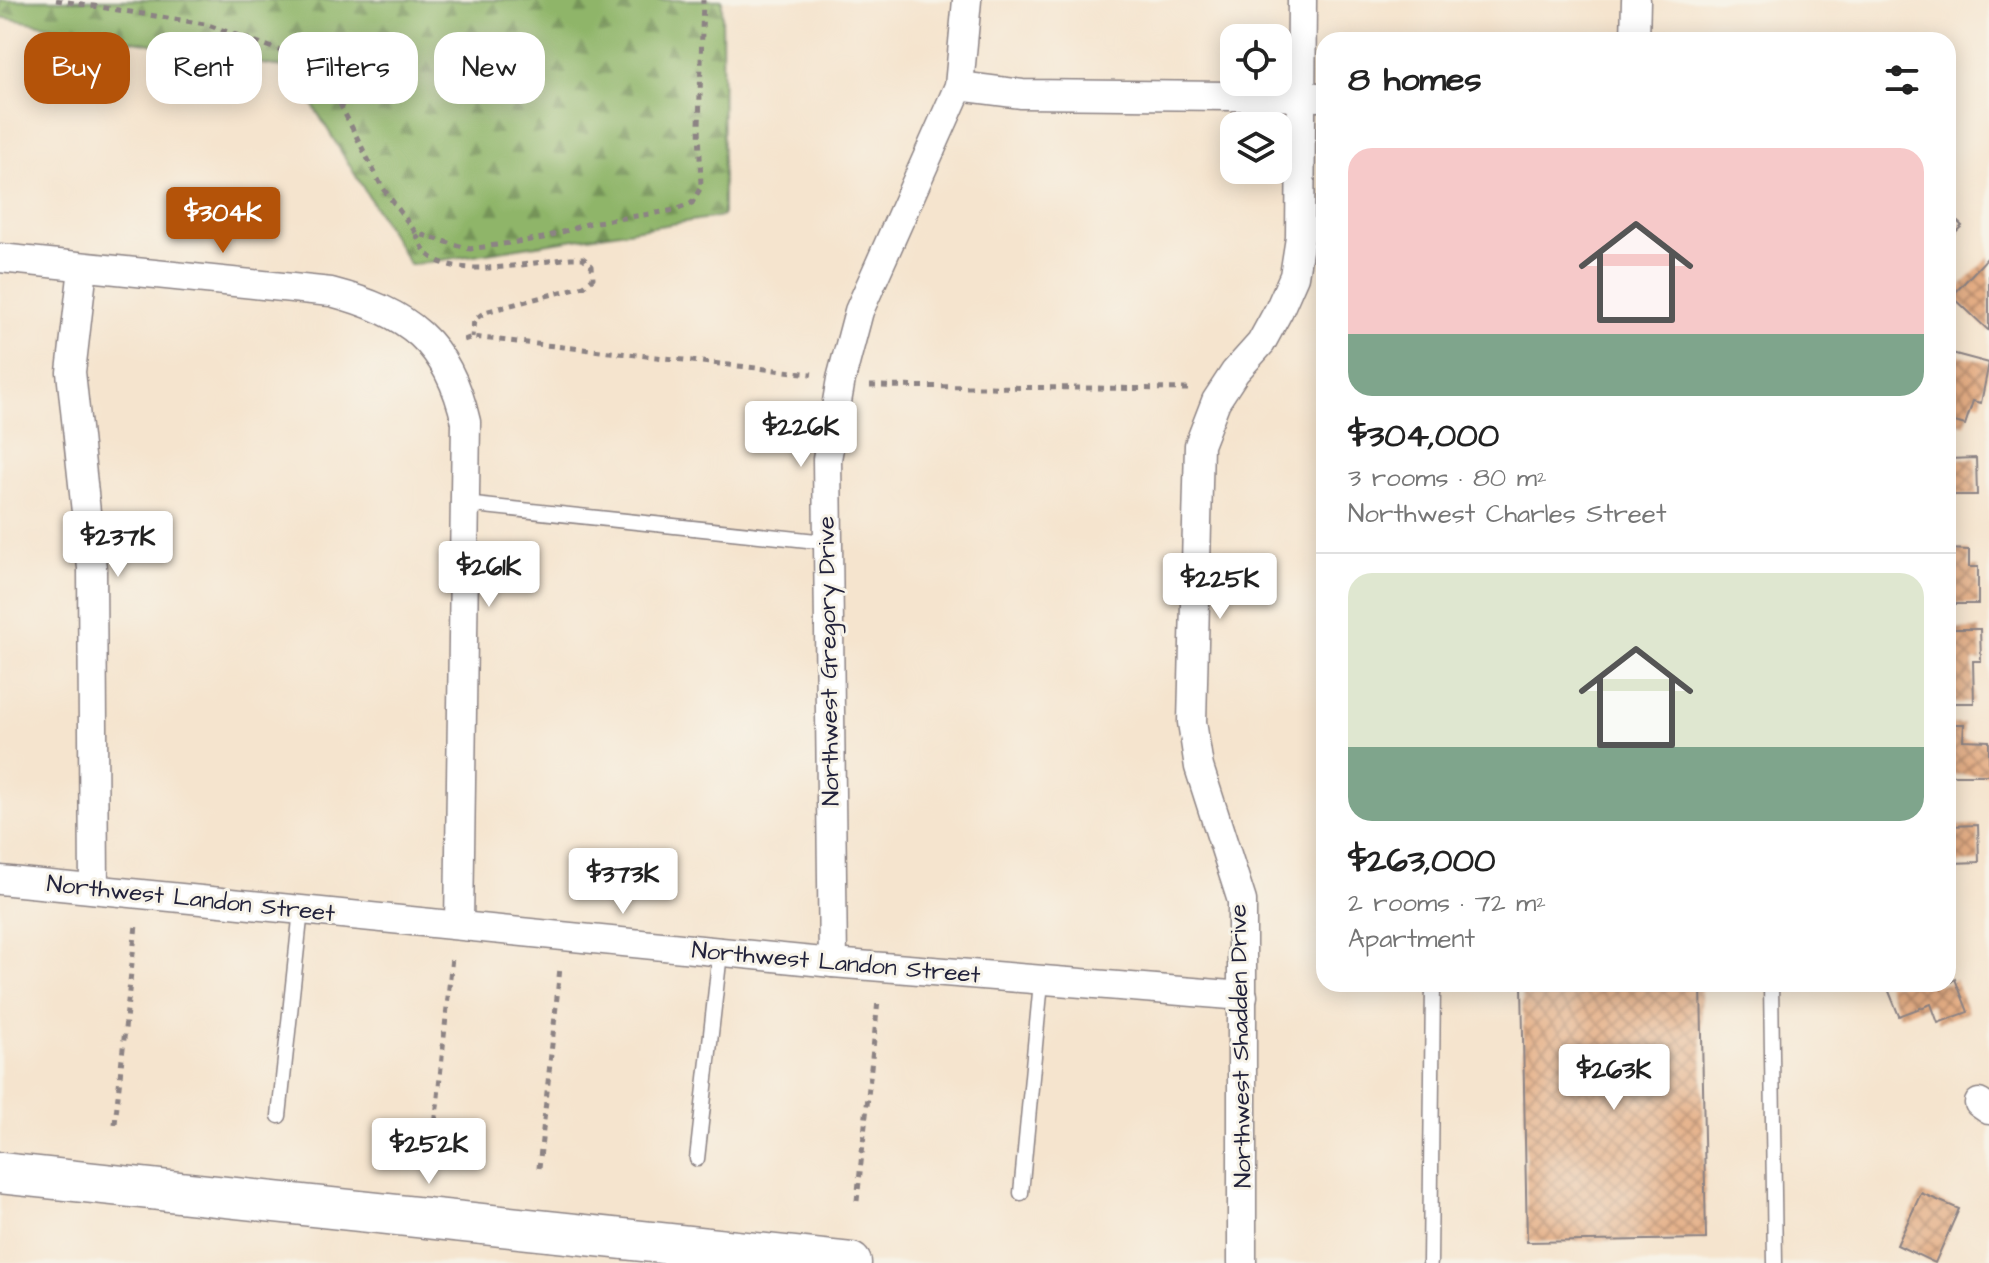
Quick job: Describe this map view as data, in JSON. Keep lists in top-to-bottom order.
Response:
{
  "streets": {
    "street": ["Northwest Gregory Drive", "Northwest Landon Street", "Northwest Shadden Drive"]
  },
  "crossings": [
    ["Northwest Gregory Drive", "Northwest Landon Street"],
    ["Northwest Landon Street", "Northwest Shadden Drive"]
  ],
  "page": {
    "chip": [
      "Buy",
      "Rent",
      "Filters",
      "New"
    ],
    "heading": "8 homes",
    "list": [
      {
        "name": "$304,000",
        "note": "3 rooms · 80 m² · Northwest Charles Street"
      },
      {
        "name": "$263,000",
        "note": "2 rooms · 72 m² · Apartment"
      }
    ],
    "price": [
      "$304K",
      "$226K",
      "$237K",
      "$261K",
      "$225K",
      "$373K",
      "$263K",
      "$252K"
    ]
  }
}
